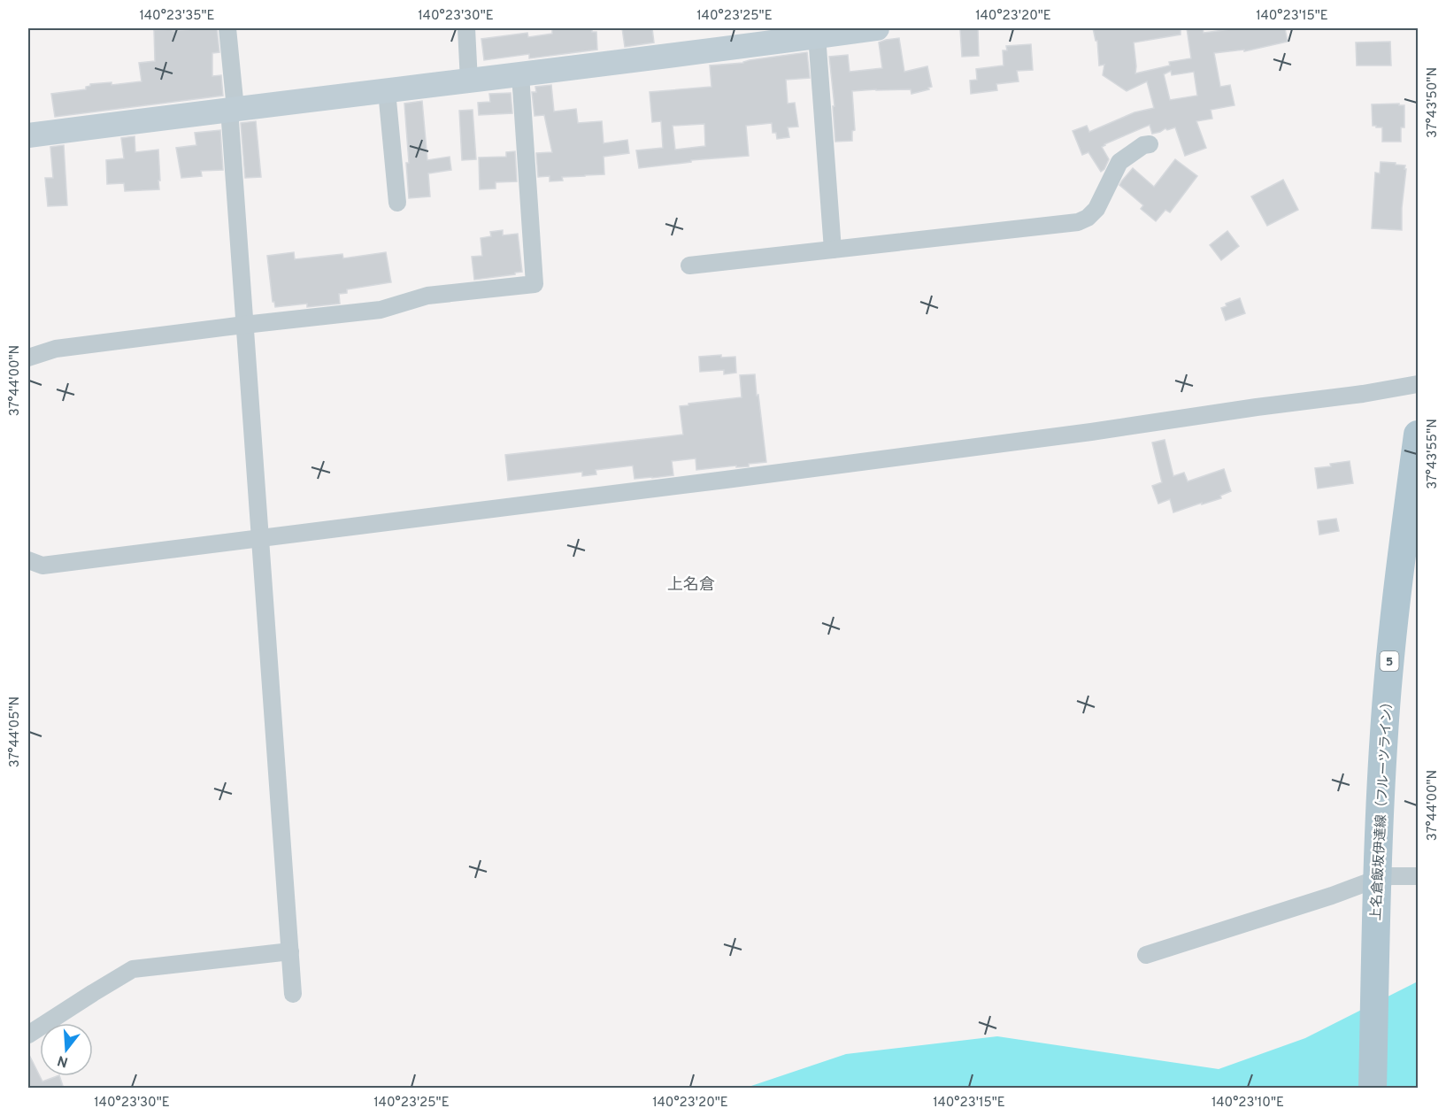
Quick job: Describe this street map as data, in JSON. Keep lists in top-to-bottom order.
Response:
{
  "streets": {
    "main road": ["5", "上名倉飯坂伊達線（フルーツライン）"]
  },
  "districts": ["上名倉"],
  "north": "bottom",
  "coordinates": [
    "140°23'35\"E",
    "140°23'30\"E",
    "140°23'25\"E",
    "140°23'20\"E",
    "140°23'15\"E",
    "37°43'50\"N",
    "37°44'00\"N",
    "37°43'55\"N",
    "37°44'05\"N",
    "140°23'10\"E"
  ]
}
